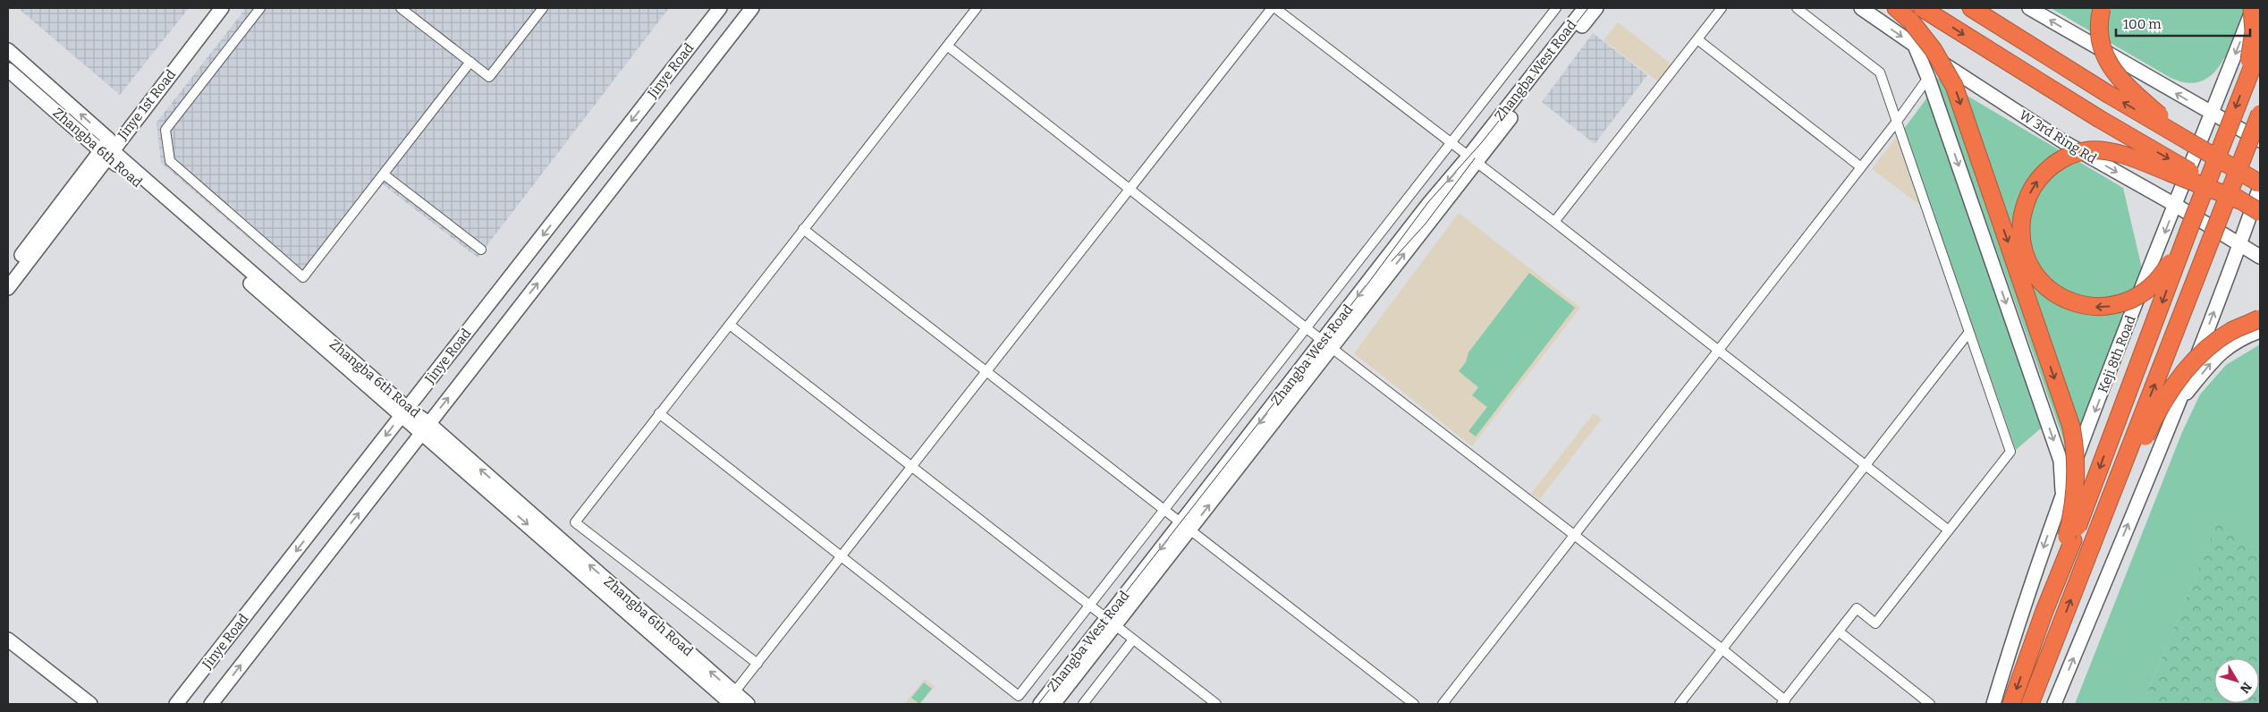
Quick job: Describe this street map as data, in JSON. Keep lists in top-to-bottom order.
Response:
{
  "streets": {
    "highway": ["Keji 8th Road"],
    "main road": [
      "Jinye Road",
      "Zhangba West Road",
      "Jinye 1st Road",
      "W 3rd Ring Rd",
      "Zhangba 6th Road"
    ]
  },
  "crossings": [
    ["Jinye Road", "Zhangba 6th Road"],
    ["Jinye 1st Road", "Zhangba 6th Road"],
    ["W 3rd Ring Rd", "Keji 8th Road"]
  ],
  "scale_bar": "100 m",
  "north": "bottom right"
}
